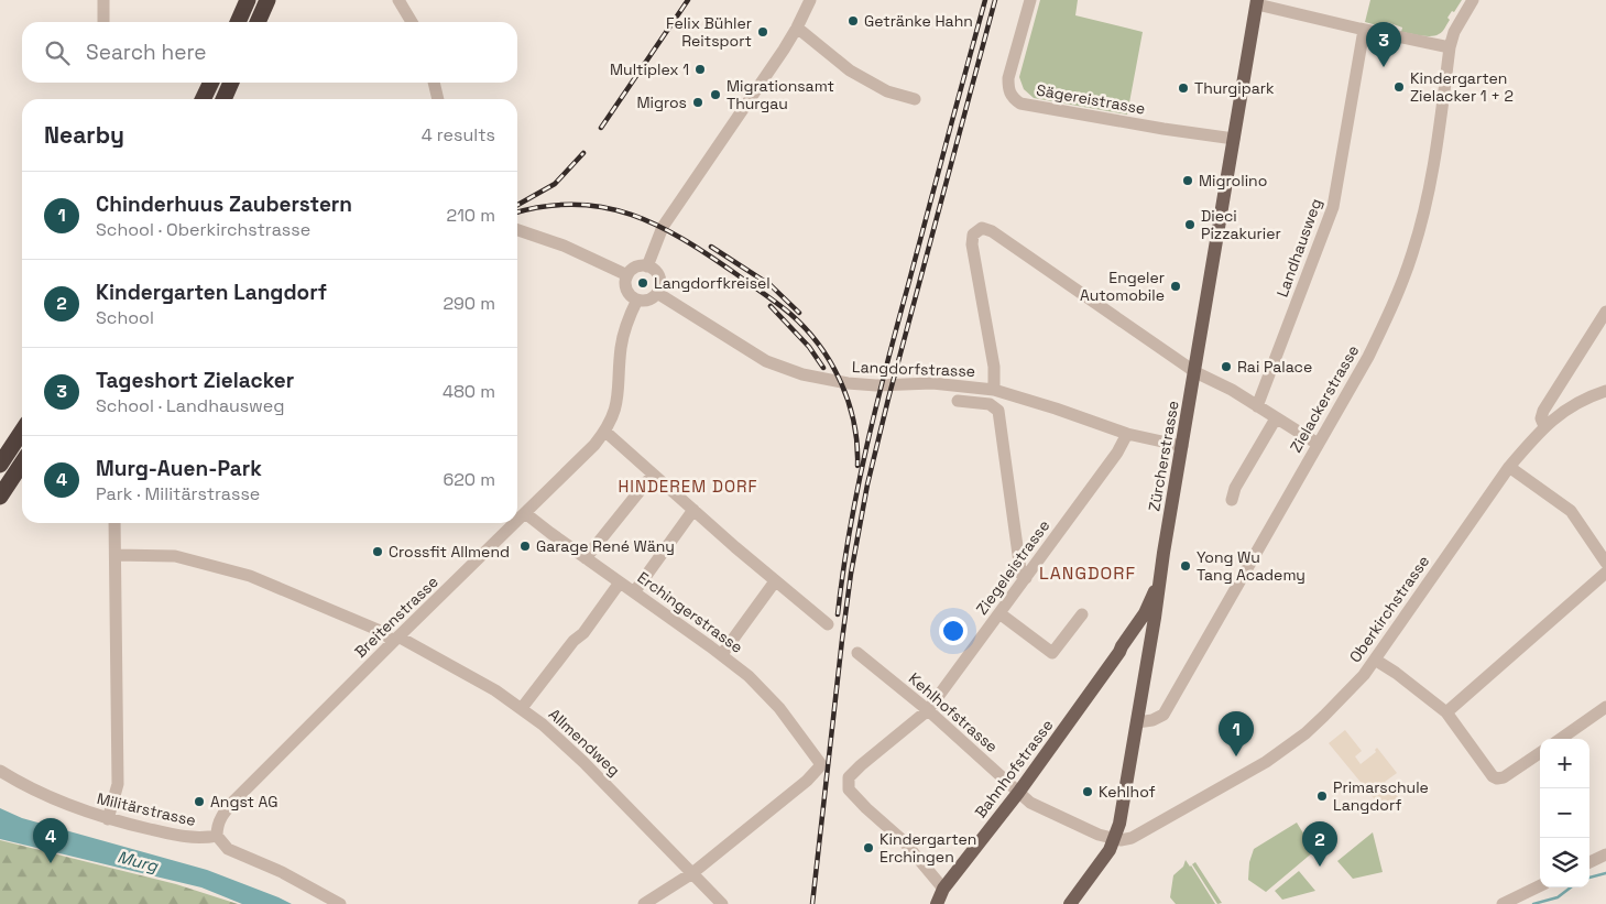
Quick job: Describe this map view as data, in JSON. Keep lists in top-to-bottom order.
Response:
{
  "streets": {
    "main road": ["Zürcherstrasse", "Bahnhofstrasse"],
    "street": [
      "Sägereistrasse",
      "Landhausweg",
      "Langdorfstrasse",
      "Zielackerstrasse",
      "Ziegeleistrasse",
      "Oberkirchstrasse",
      "Erchingerstrasse",
      "Breitenstrasse",
      "Kehlhofstrasse",
      "Allmendweg",
      "Militärstrasse"
    ]
  },
  "crossings": [
    ["Sägereistrasse", "Zürcherstrasse"],
    ["Langdorfstrasse", "Zürcherstrasse"],
    ["Langdorfstrasse", "Ziegeleistrasse"],
    ["Langdorfstrasse", "Breitenstrasse"],
    ["Zielackerstrasse", "Zürcherstrasse"],
    ["Zürcherstrasse", "Oberkirchstrasse"],
    ["Zürcherstrasse", "Kehlhofstrasse"],
    ["Zürcherstrasse", "Bahnhofstrasse"],
    ["Ziegeleistrasse", "Kehlhofstrasse"],
    ["Ziegeleistrasse", "Bahnhofstrasse"],
    ["Oberkirchstrasse", "Kehlhofstrasse"],
    ["Erchingerstrasse", "Breitenstrasse"],
    ["Erchingerstrasse", "Allmendweg"],
    ["Breitenstrasse", "Allmendweg"],
    ["Breitenstrasse", "Militärstrasse"],
    ["Kehlhofstrasse", "Bahnhofstrasse"]
  ],
  "districts": ["HINDEREM DORF", "LANGDORF"],
  "water": ["Murg"],
  "places": [
    "Getränke Hahn",
    "Felix Bühler Reitsport",
    "Multiplex 1",
    "Kindergarten Zielacker 1 + 2",
    "Thurgipark",
    "Migrationsamt Thurgau",
    "Migros",
    "Migrolino",
    "Dieci Pizzakurier",
    "Langdorfkreisel",
    "Engeler Automobile",
    "Rai Palace",
    "Garage René Wäny",
    "Crossfit Allmend",
    "Yong Wu Tang Academy",
    "Kehlhof",
    "Primarschule Langdorf",
    "Angst AG",
    "Kindergarten Erchingen"
  ],
  "page": {
    "pins": [
      "3",
      "1",
      "4",
      "2"
    ],
    "search": "Search here",
    "heading": ["Nearby", "4 results"],
    "list": [
      {
        "mark": "1",
        "name": "Chinderhuus Zauberstern",
        "note": "School · Oberkirchstrasse",
        "value": "210 m"
      },
      {
        "mark": "2",
        "name": "Kindergarten Langdorf",
        "note": "School",
        "value": "290 m"
      },
      {
        "mark": "3",
        "name": "Tageshort Zielacker",
        "note": "School · Landhausweg",
        "value": "480 m"
      },
      {
        "mark": "4",
        "name": "Murg-Auen-Park",
        "note": "Park · Militärstrasse",
        "value": "620 m"
      }
    ],
    "map_buttons": ["+", "−"]
  }
}
